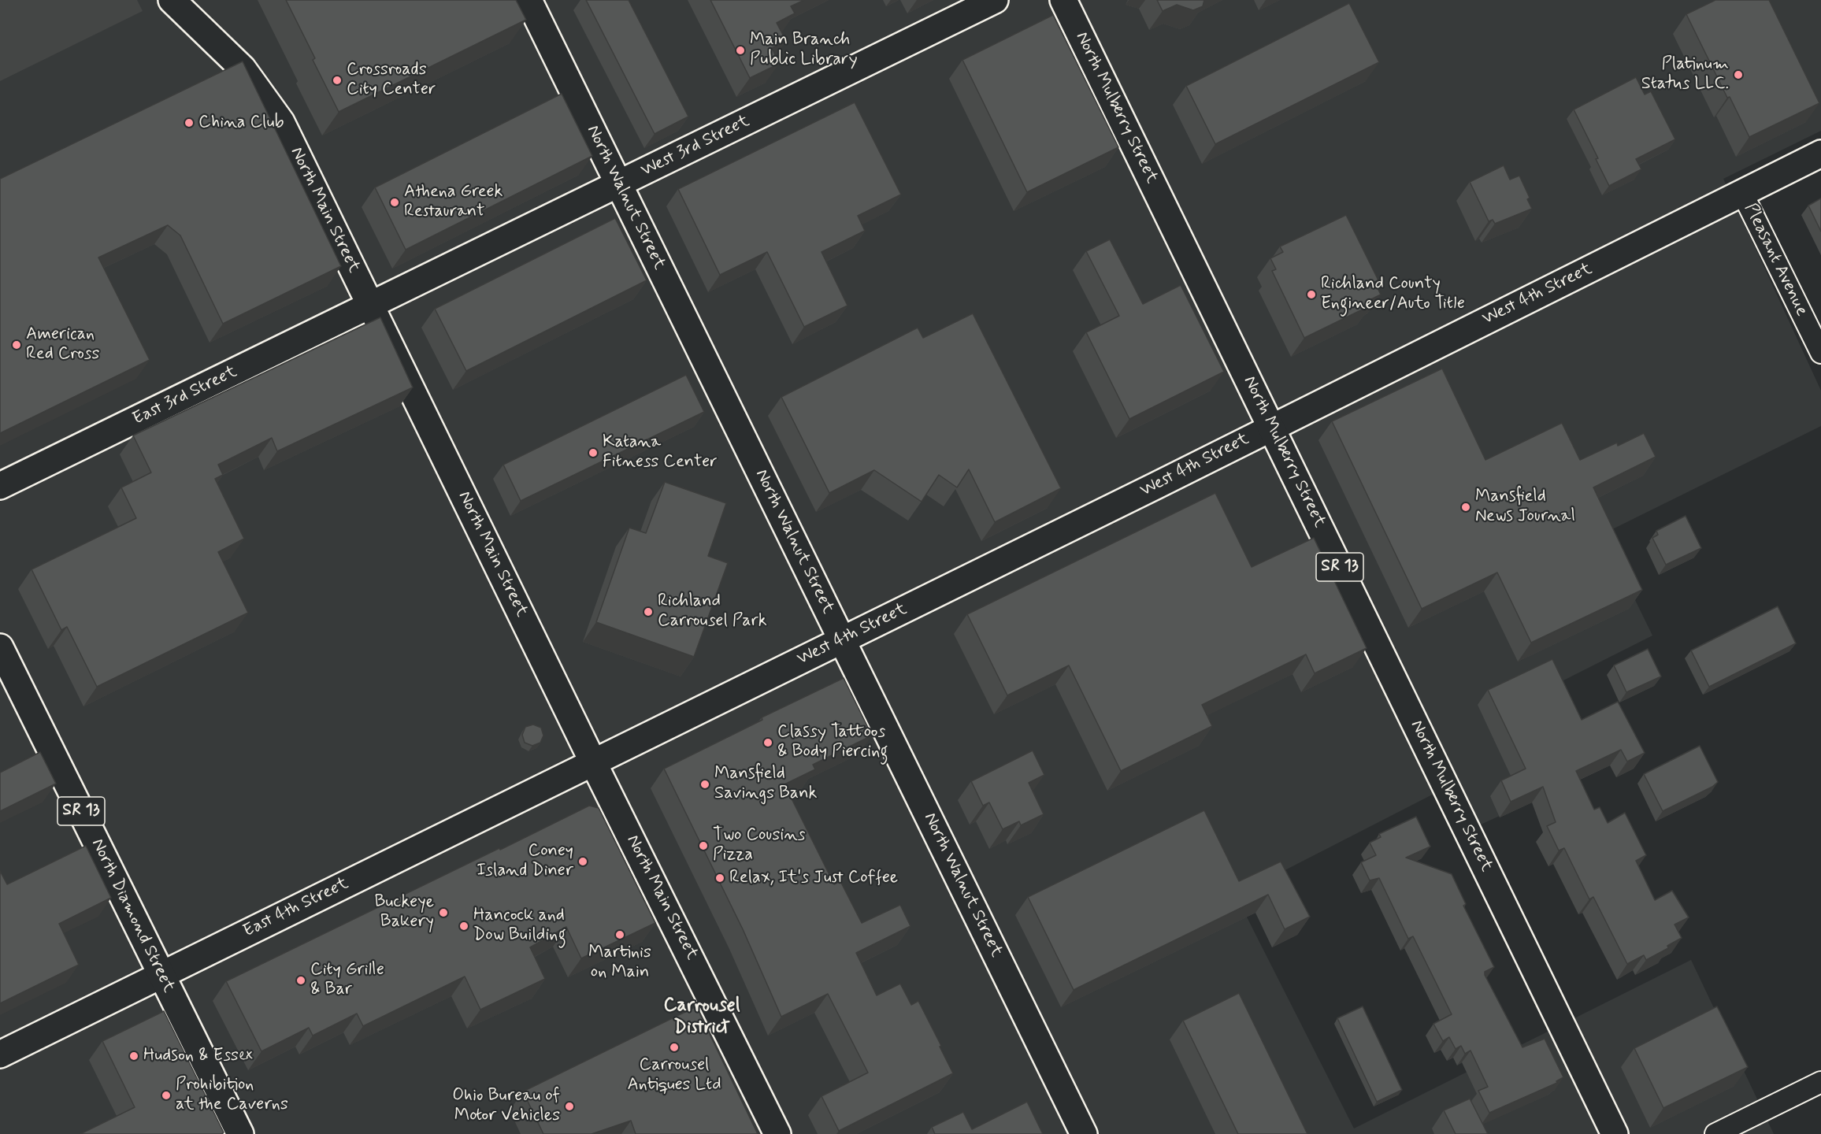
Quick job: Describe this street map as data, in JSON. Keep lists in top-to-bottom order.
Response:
{
  "streets": {
    "main road": [
      "North Mulberry Street",
      "West 3rd Street",
      "North Walnut Street",
      "North Main Street",
      "West 4th Street",
      "East 3rd Street",
      "SR 13",
      "East 4th Street",
      "North Diamond Street"
    ],
    "street": ["Pleasant Avenue"]
  },
  "crossings": [
    ["North Mulberry Street", "West 4th Street"],
    ["West 3rd Street", "North Walnut Street"],
    ["West 3rd Street", "North Main Street"],
    ["West 3rd Street", "East 3rd Street"],
    ["North Walnut Street", "West 4th Street"],
    ["North Main Street", "West 4th Street"],
    ["North Main Street", "East 3rd Street"],
    ["North Main Street", "East 4th Street"],
    ["Pleasant Avenue", "West 4th Street"],
    ["West 4th Street", "East 4th Street"],
    ["East 4th Street", "North Diamond Street"]
  ],
  "districts": ["Carrousel District"],
  "places": [
    "Main Branch Public Library",
    "Platinum Status LLC.",
    "Crossroads City Center",
    "China Club",
    "Athena Greek Restaurant",
    "Richland County Engineer/Auto Title",
    "American Red Cross",
    "Katana Fitness Center",
    "Mansfield News Journal",
    "Richland Carrousel Park",
    "Classy Tattoos & Body Piercing",
    "Mansfield Savings Bank",
    "Two Cousins Pizza",
    "Coney Island Diner",
    "Relax, It's Just Coffee",
    "Buckeye Bakery",
    "Hancock and Dow Building",
    "Martinis on Main",
    "City Grille & Bar",
    "Carrousel Antiques Ltd",
    "Hudson & Essex",
    "Prohibition at the Caverns",
    "Ohio Bureau of Motor Vehicles"
  ]
}
